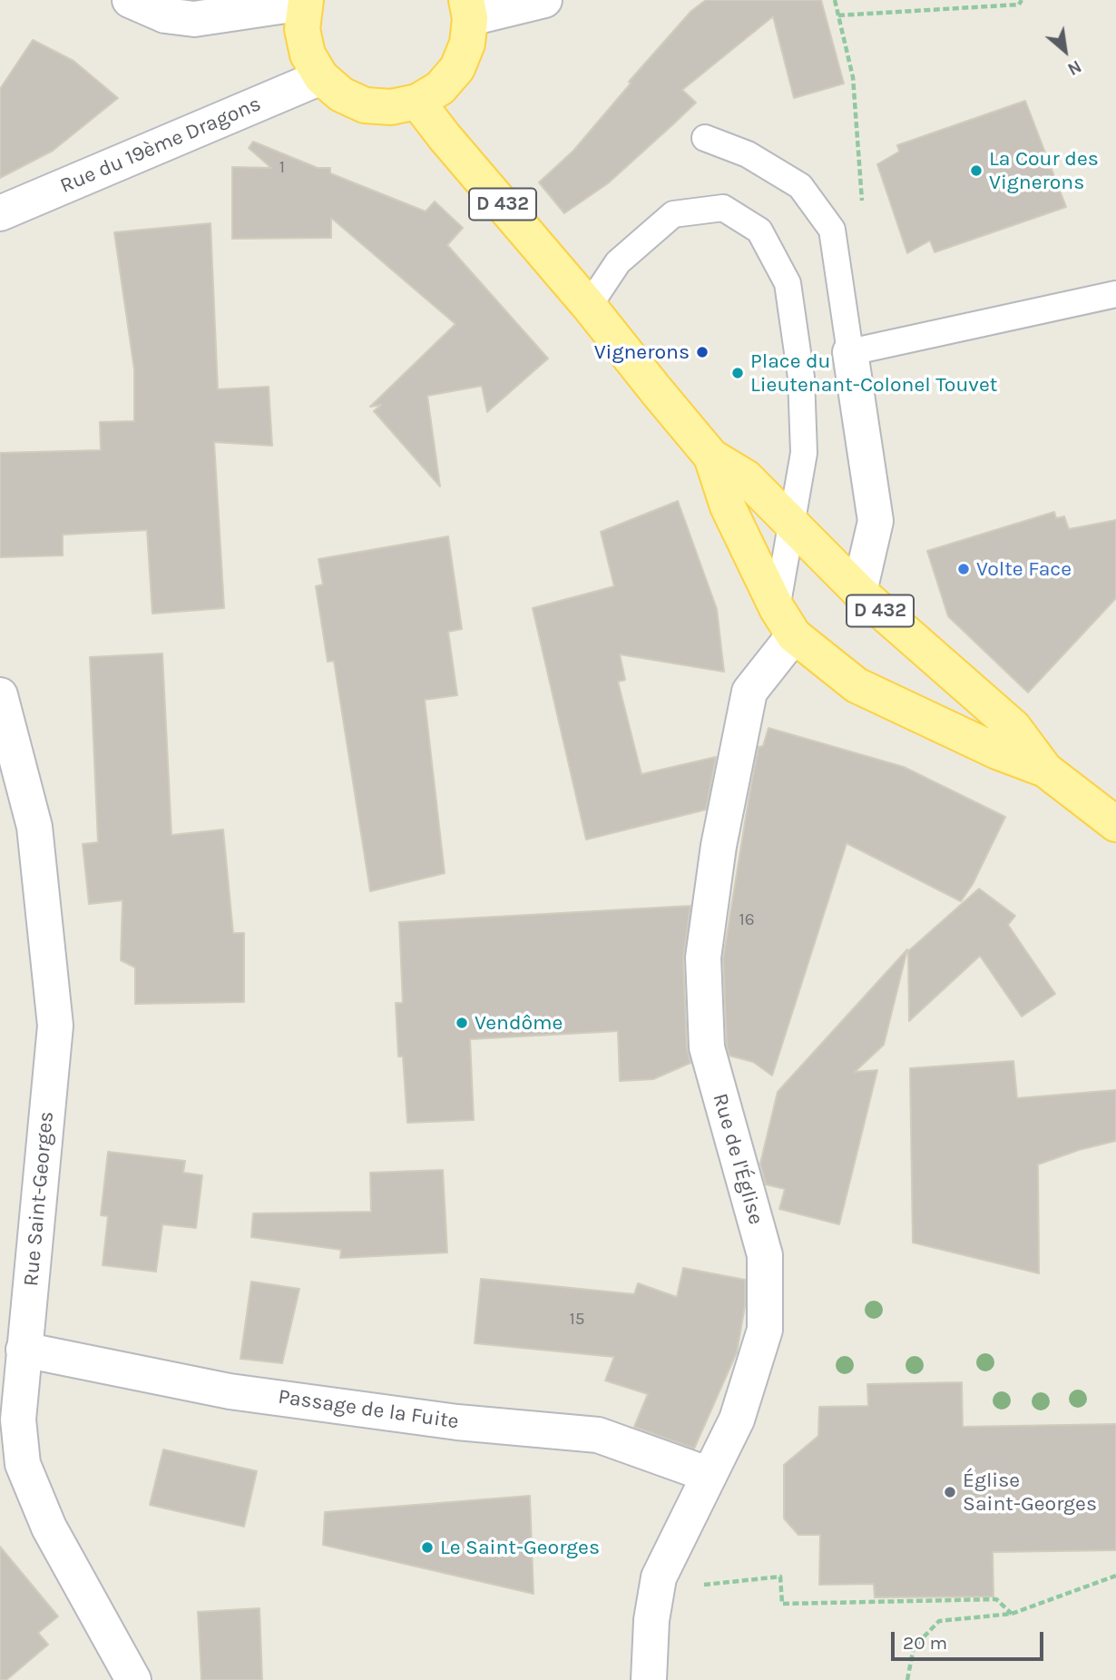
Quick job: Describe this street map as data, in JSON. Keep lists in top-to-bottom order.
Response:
{
  "streets": {
    "main road": ["D 432"],
    "street": [
      "Rue du 19ème Dragons",
      "Rue de l'Église",
      "Rue Saint-Georges",
      "Passage de la Fuite"
    ]
  },
  "crossings": [
    ["D 432", "Rue de l'Église"],
    ["Rue de l'Église", "Passage de la Fuite"],
    ["Rue Saint-Georges", "Passage de la Fuite"]
  ],
  "places": [
    "La Cour des Vignerons",
    "Vignerons",
    "Place du Lieutenant-Colonel Touvet",
    "Volte Face",
    "Vendôme",
    "Église Saint-Georges",
    "Le Saint-Georges"
  ],
  "house_numbers": ["1", "16", "15"],
  "scale_bar": "20 m",
  "north": "bottom right"
}
